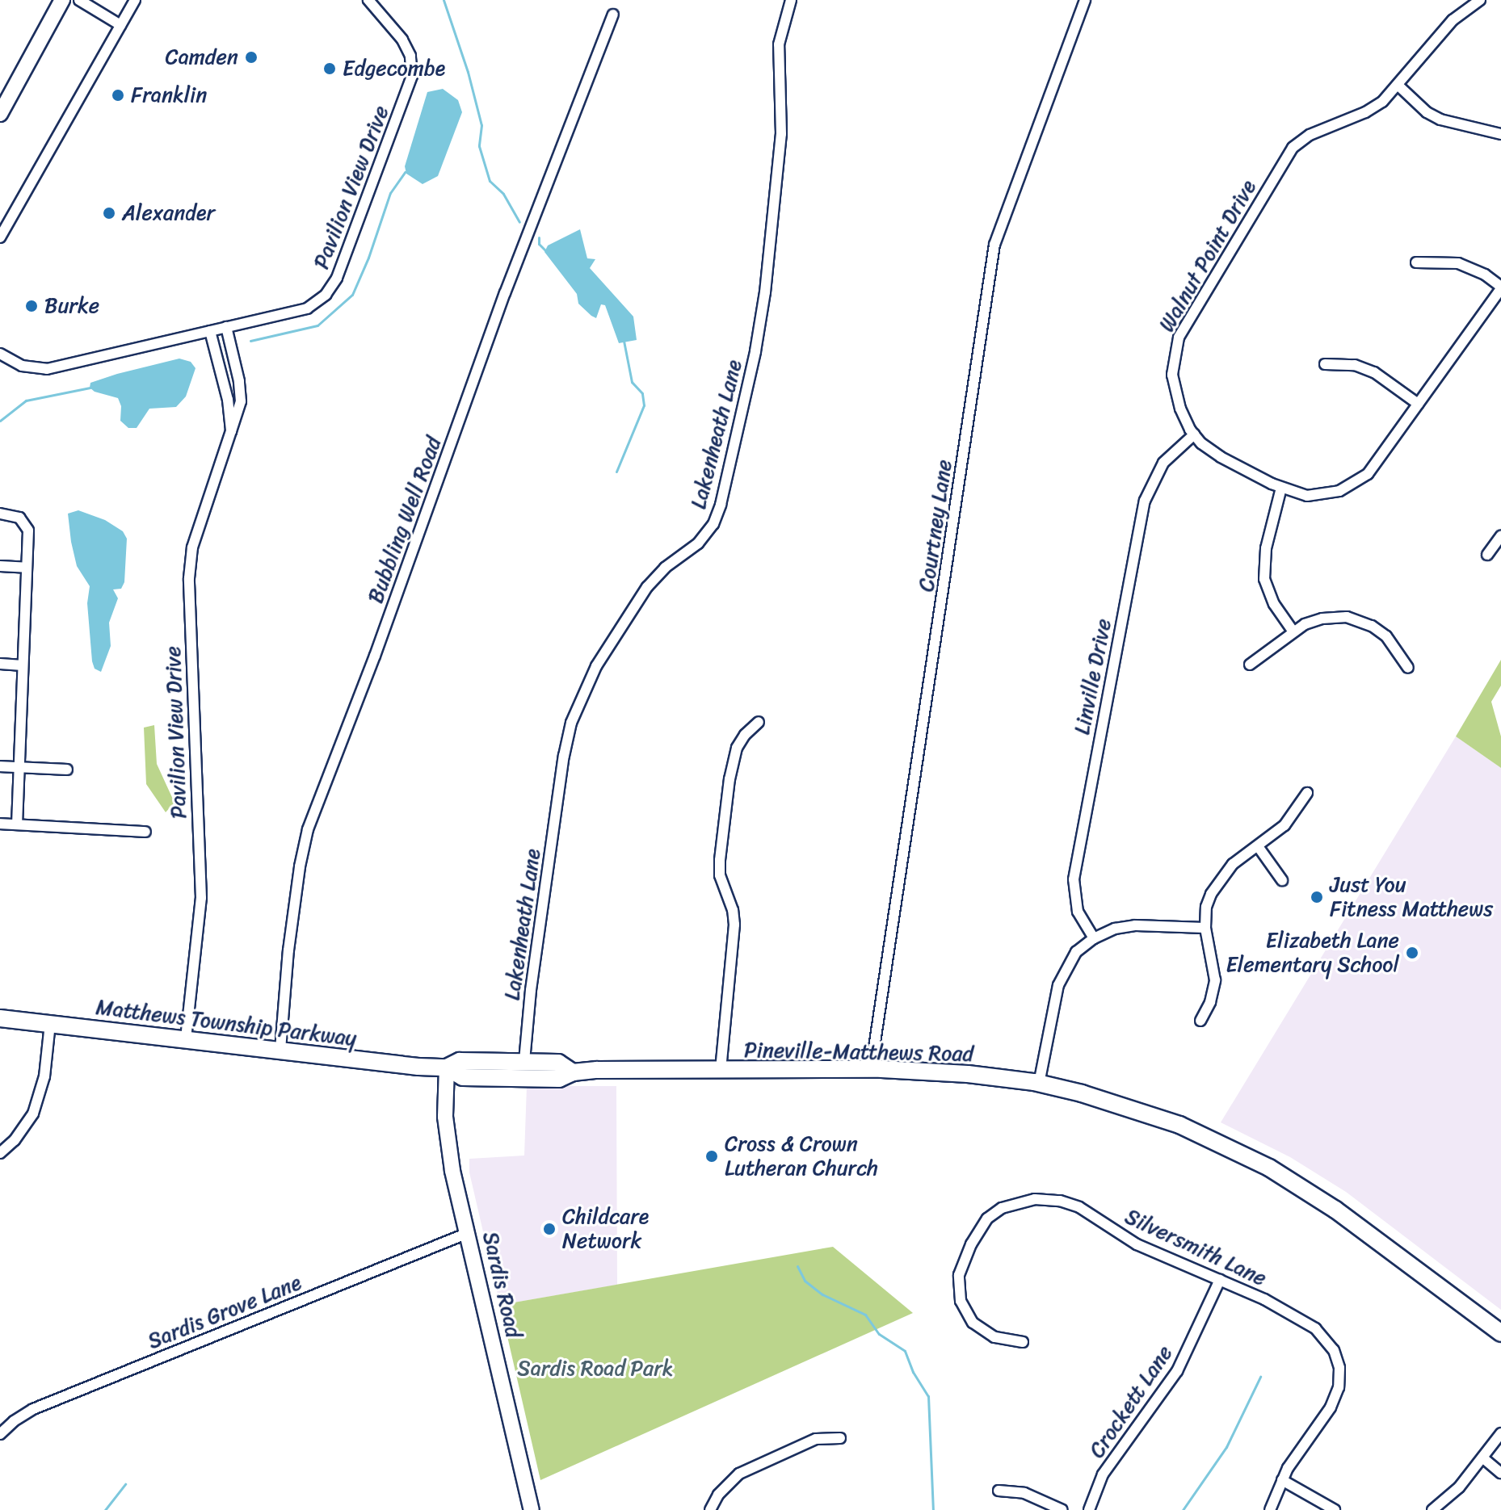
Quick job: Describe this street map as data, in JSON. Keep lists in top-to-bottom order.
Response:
{
  "streets": {
    "main road": ["Matthews Township Parkway", "Pineville-Matthews Road", "Sardis Road"],
    "street": [
      "Pavilion View Drive",
      "Walnut Point Drive",
      "Lakenheath Lane",
      "Bubbling Well Road",
      "Courtney Lane",
      "Linville Drive",
      "Silversmith Lane",
      "Sardis Grove Lane",
      "Crockett Lane"
    ]
  },
  "crossings": [
    ["Pavilion View Drive", "Matthews Township Parkway"],
    ["Walnut Point Drive", "Linville Drive"],
    ["Lakenheath Lane", "Pineville-Matthews Road"],
    ["Bubbling Well Road", "Matthews Township Parkway"],
    ["Courtney Lane", "Pineville-Matthews Road"],
    ["Matthews Township Parkway", "Pineville-Matthews Road"],
    ["Matthews Township Parkway", "Sardis Road"],
    ["Pineville-Matthews Road", "Sardis Road"],
    ["Silversmith Lane", "Crockett Lane"],
    ["Sardis Road", "Sardis Grove Lane"]
  ],
  "parks": ["Sardis Road Park"],
  "places": [
    "Camden",
    "Edgecombe",
    "Franklin",
    "Alexander",
    "Burke",
    "Just You Fitness Matthews",
    "Elizabeth Lane Elementary School",
    "Cross & Crown Lutheran Church",
    "Childcare Network"
  ]
}
